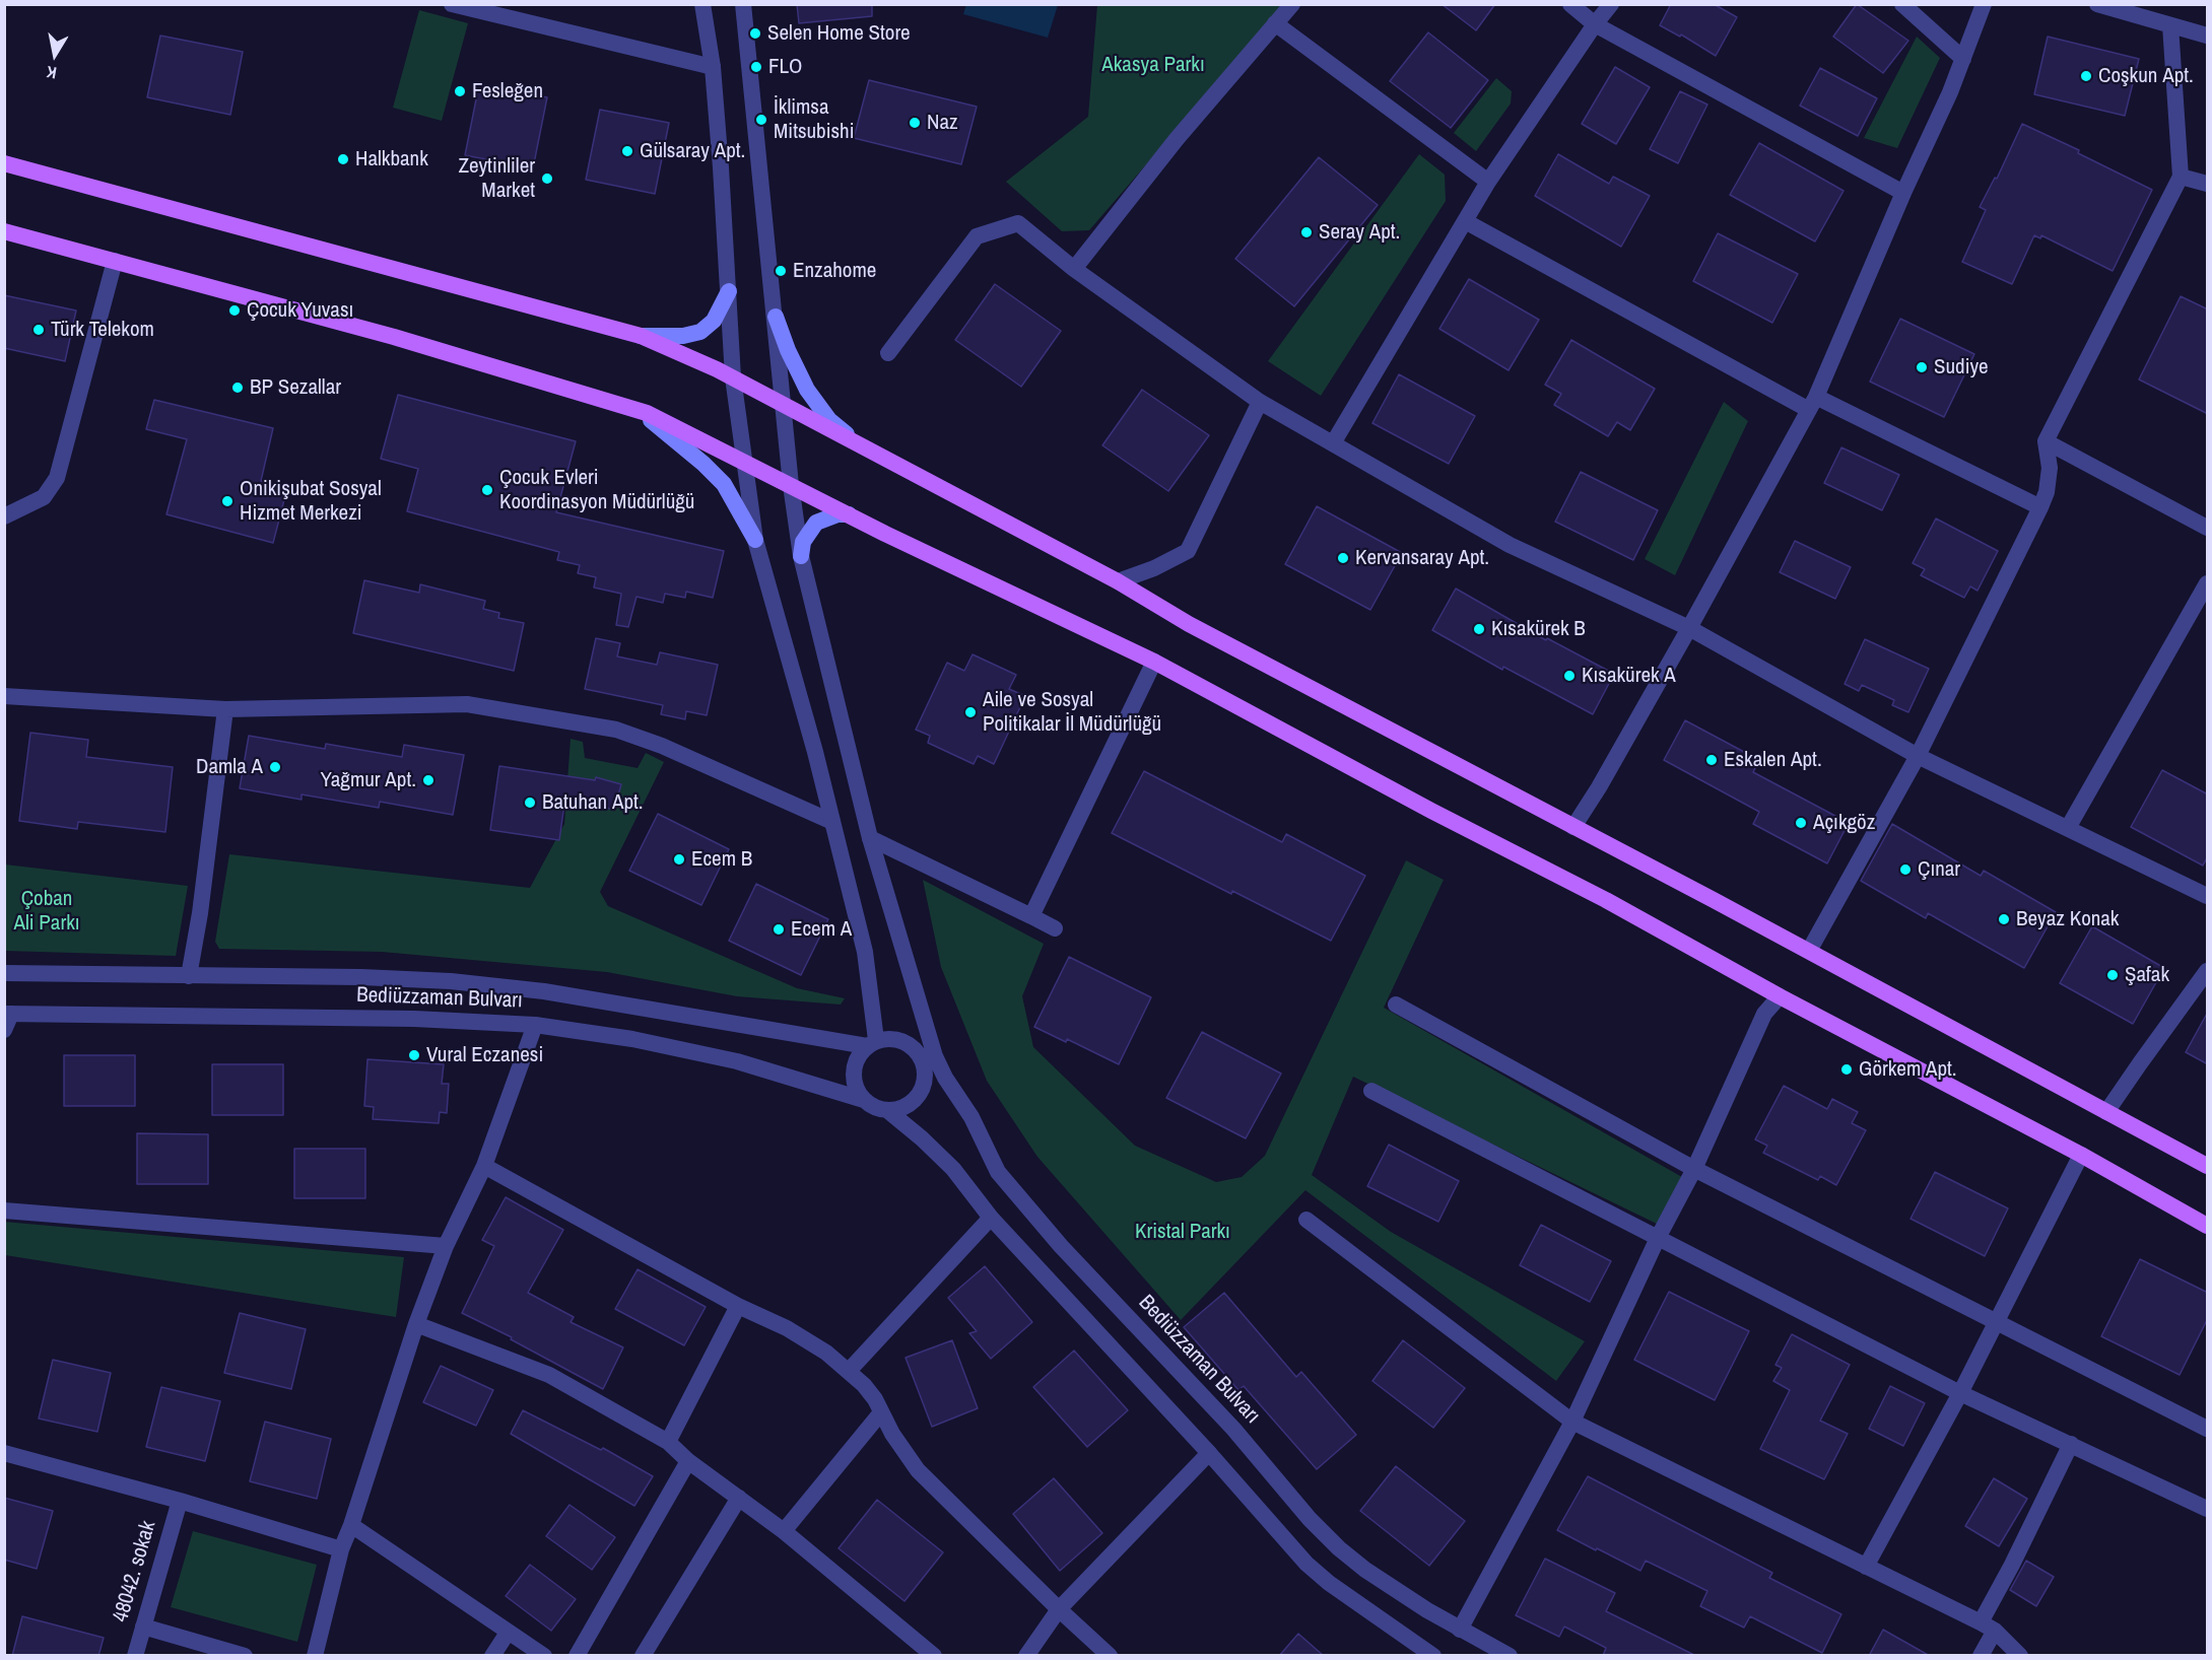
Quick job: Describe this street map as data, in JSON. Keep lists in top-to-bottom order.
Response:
{
  "streets": {
    "street": ["Bediüzzaman Bulvarı", "48042. sokak"]
  },
  "parks": ["Akasya Parkı", "Çoban Ali Parkı", "Kristal Parkı"],
  "places": [
    "Selen Home Store",
    "FLO",
    "Coşkun Apt.",
    "Fesleğen",
    "İklimsa Mitsubishi",
    "Naz",
    "Gülsaray Apt.",
    "Halkbank",
    "Zeytinliler Market",
    "Seray Apt.",
    "Enzahome",
    "Çocuk Yuvası",
    "Türk Telekom",
    "Sudiye",
    "BP Sezallar",
    "Çocuk Evleri Koordinasyon Müdürlüğü",
    "Onikişubat Sosyal Hizmet Merkezi",
    "Kervansaray Apt.",
    "Kısakürek B",
    "Kısakürek A",
    "Aile ve Sosyal Politikalar İl Müdürlüğü",
    "Eskalen Apt.",
    "Damla A",
    "Yağmur Apt.",
    "Batuhan Apt.",
    "Açıkgöz",
    "Ecem B",
    "Çınar",
    "Beyaz Konak",
    "Ecem A",
    "Şafak",
    "Vural Eczanesi",
    "Görkem Apt."
  ],
  "north": "bottom"
}
